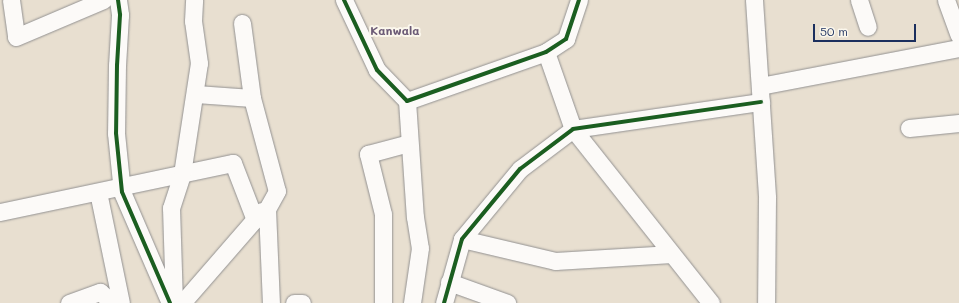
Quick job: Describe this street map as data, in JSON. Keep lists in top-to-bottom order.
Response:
{
  "districts": ["Kanwala"],
  "scale_bar": "50 m"
}
